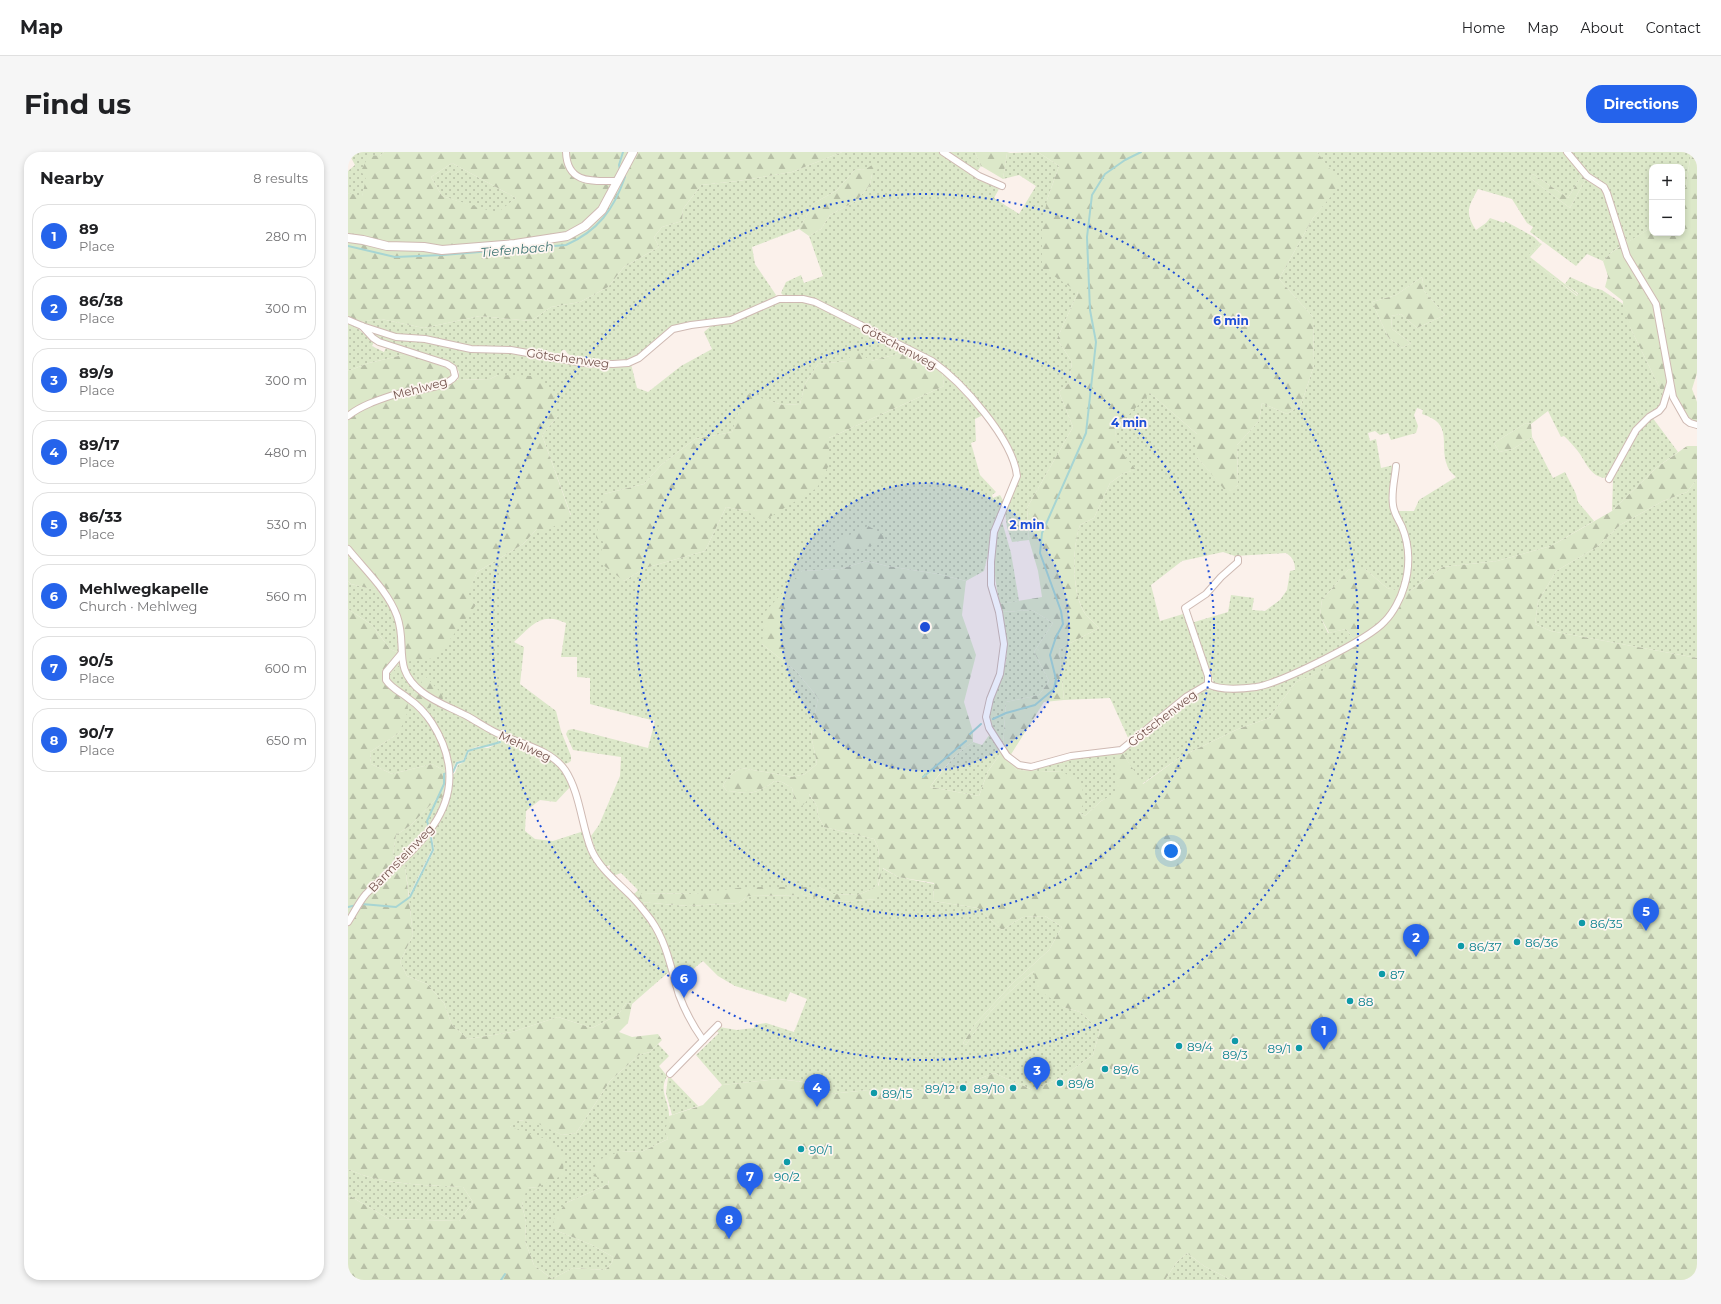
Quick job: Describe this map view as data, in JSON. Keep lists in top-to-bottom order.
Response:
{
  "streets": {
    "street": ["Götschenweg", "Mehlweg", "Barmsteinweg"]
  },
  "crossings": [
    ["Götschenweg", "Mehlweg"],
    ["Mehlweg", "Barmsteinweg"]
  ],
  "water": ["Tiefenbach"],
  "places": [
    "86/35",
    "86/36",
    "86/37",
    "87",
    "88",
    "89/3",
    "89/4",
    "89/1",
    "89/6",
    "89/8",
    "89/12",
    "89/10",
    "89/15",
    "90/1",
    "90/2"
  ],
  "page": {
    "header": "Map",
    "nav": [
      "Home",
      "Map",
      "About",
      "Contact"
    ],
    "buttons": "Directions",
    "title": "Find us",
    "heading": ["Nearby", "8 results"],
    "map_buttons": ["+", "−"],
    "list": [
      {
        "mark": "1",
        "name": "89",
        "note": "Place",
        "value": "280 m"
      },
      {
        "mark": "2",
        "name": "86/38",
        "note": "Place",
        "value": "300 m"
      },
      {
        "mark": "3",
        "name": "89/9",
        "note": "Place",
        "value": "300 m"
      },
      {
        "mark": "4",
        "name": "89/17",
        "note": "Place",
        "value": "480 m"
      },
      {
        "mark": "5",
        "name": "86/33",
        "note": "Place",
        "value": "530 m"
      },
      {
        "mark": "6",
        "name": "Mehlwegkapelle",
        "note": "Church · Mehlweg",
        "value": "560 m"
      },
      {
        "mark": "7",
        "name": "90/5",
        "note": "Place",
        "value": "600 m"
      },
      {
        "mark": "8",
        "name": "90/7",
        "note": "Place",
        "value": "650 m"
      }
    ],
    "pins": [
      "5",
      "2",
      "6",
      "1",
      "3",
      "4",
      "7",
      "8"
    ]
  },
  "rings": ["6 min", "4 min", "2 min"]
}
